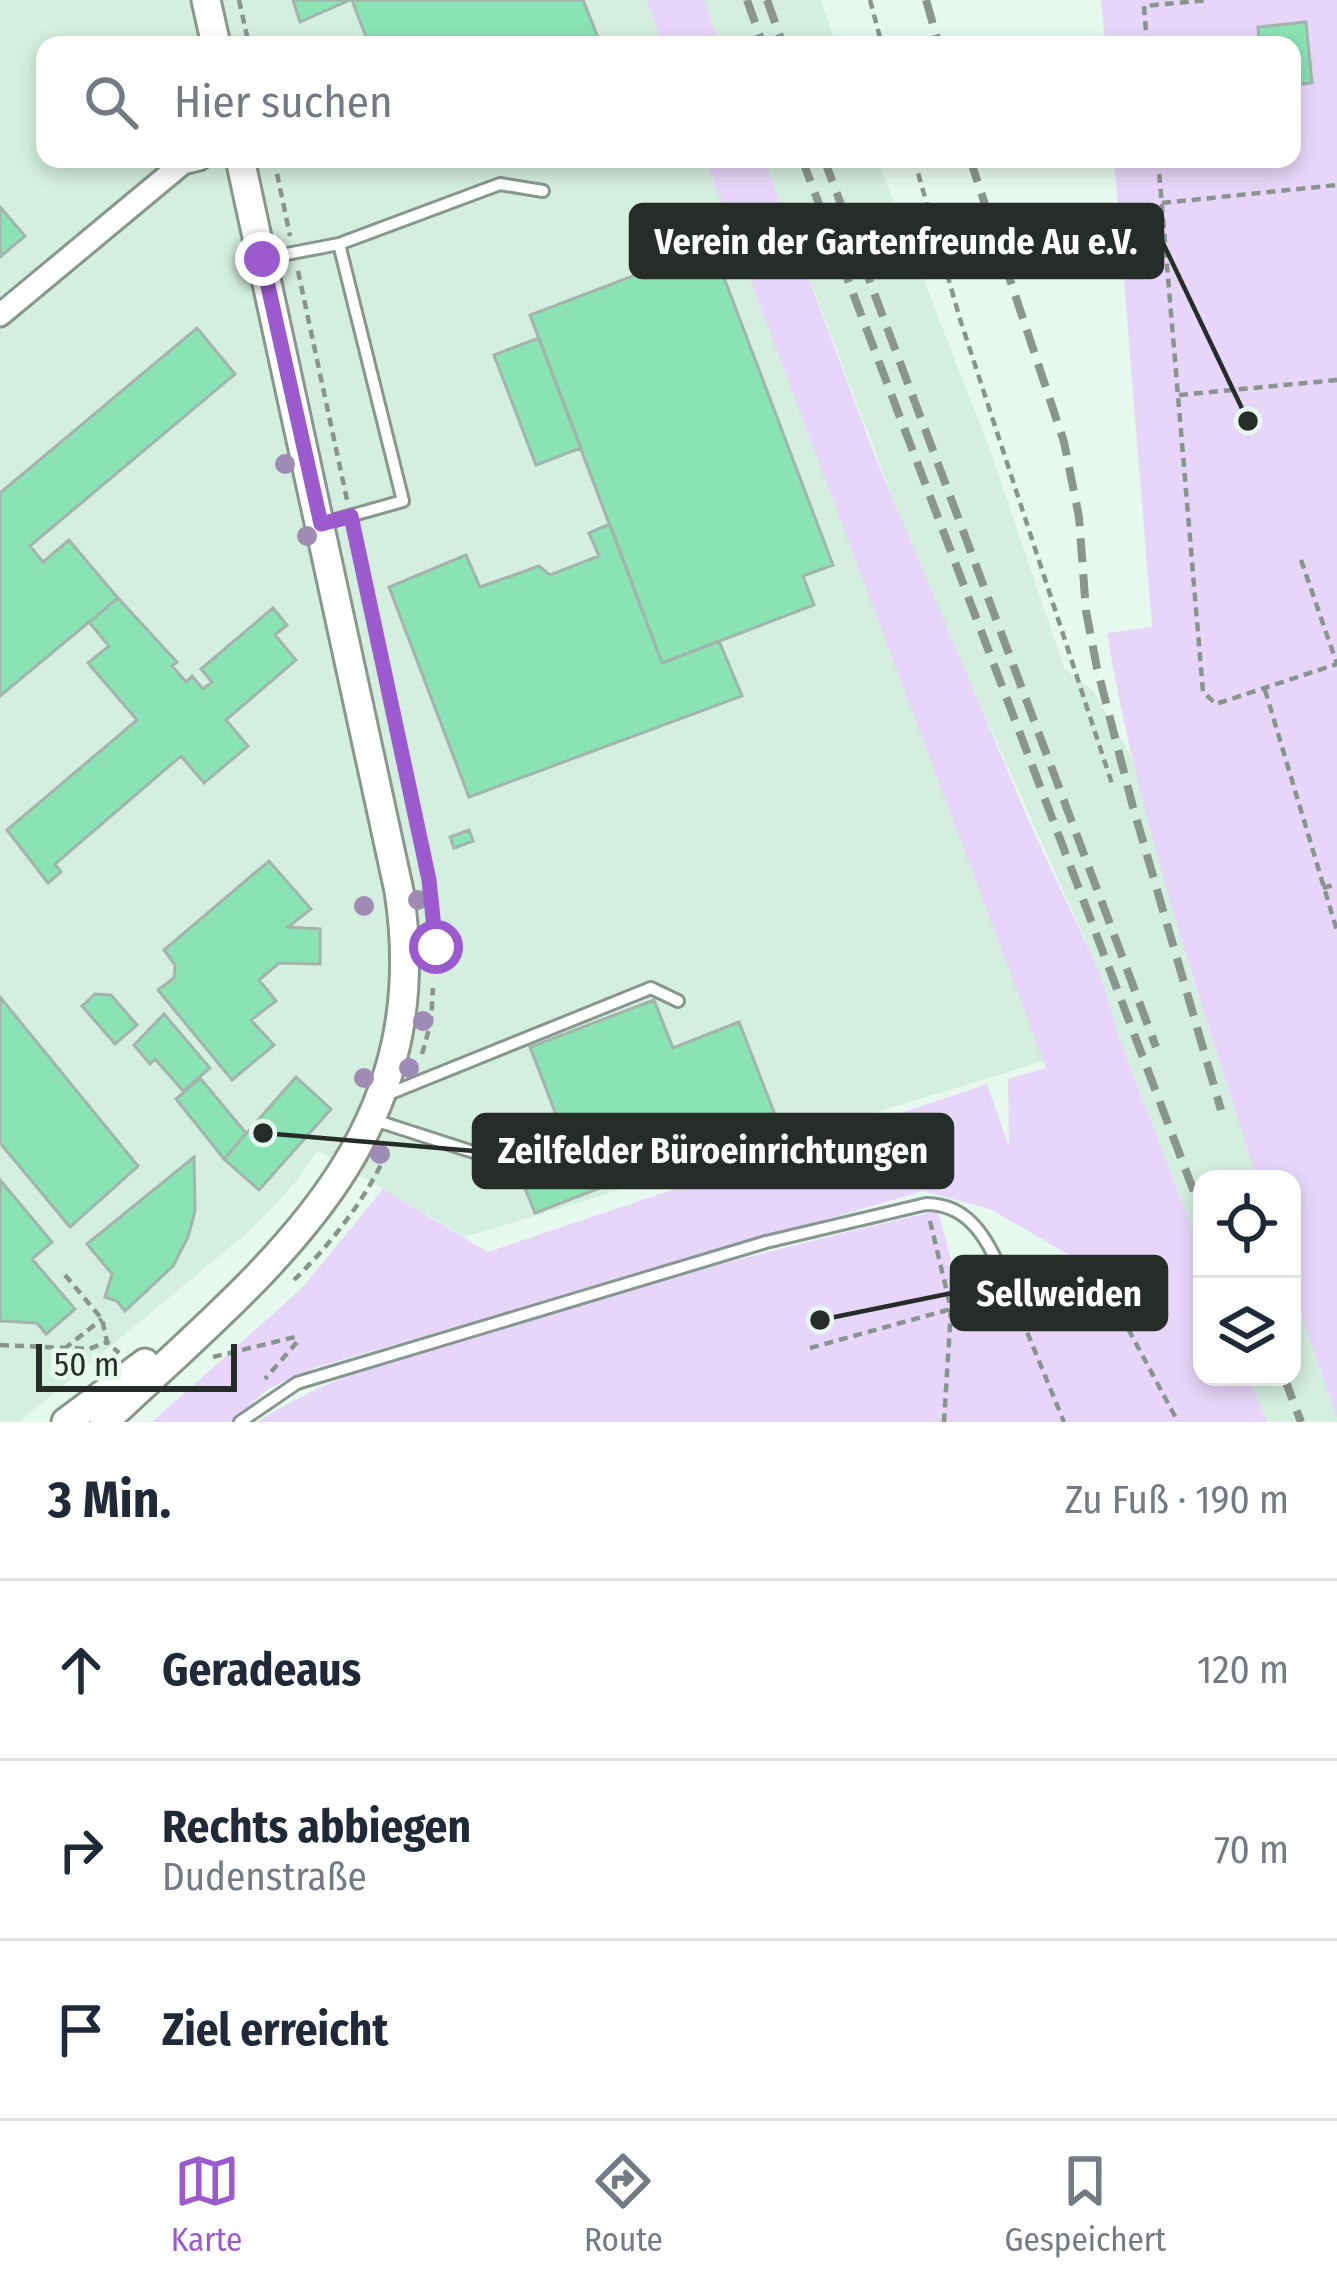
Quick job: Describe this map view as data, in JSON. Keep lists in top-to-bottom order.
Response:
{
  "places": ["Verein der Gartenfreunde Au e.V.", "Zeilfelder Büroeinrichtungen", "Sellweiden"],
  "scale_bar": "50 m",
  "page": {
    "search": "Hier suchen",
    "scale": "50 m",
    "heading": ["3 Min.", "Zu Fuß · 190 m"],
    "list": [
      ["Geradeaus", "120 m"],
      ["Rechts abbiegen", "Dudenstraße", "70 m"],
      "Ziel erreicht"
    ],
    "nav": ["Karte", "Route", "Gespeichert"]
  }
}
